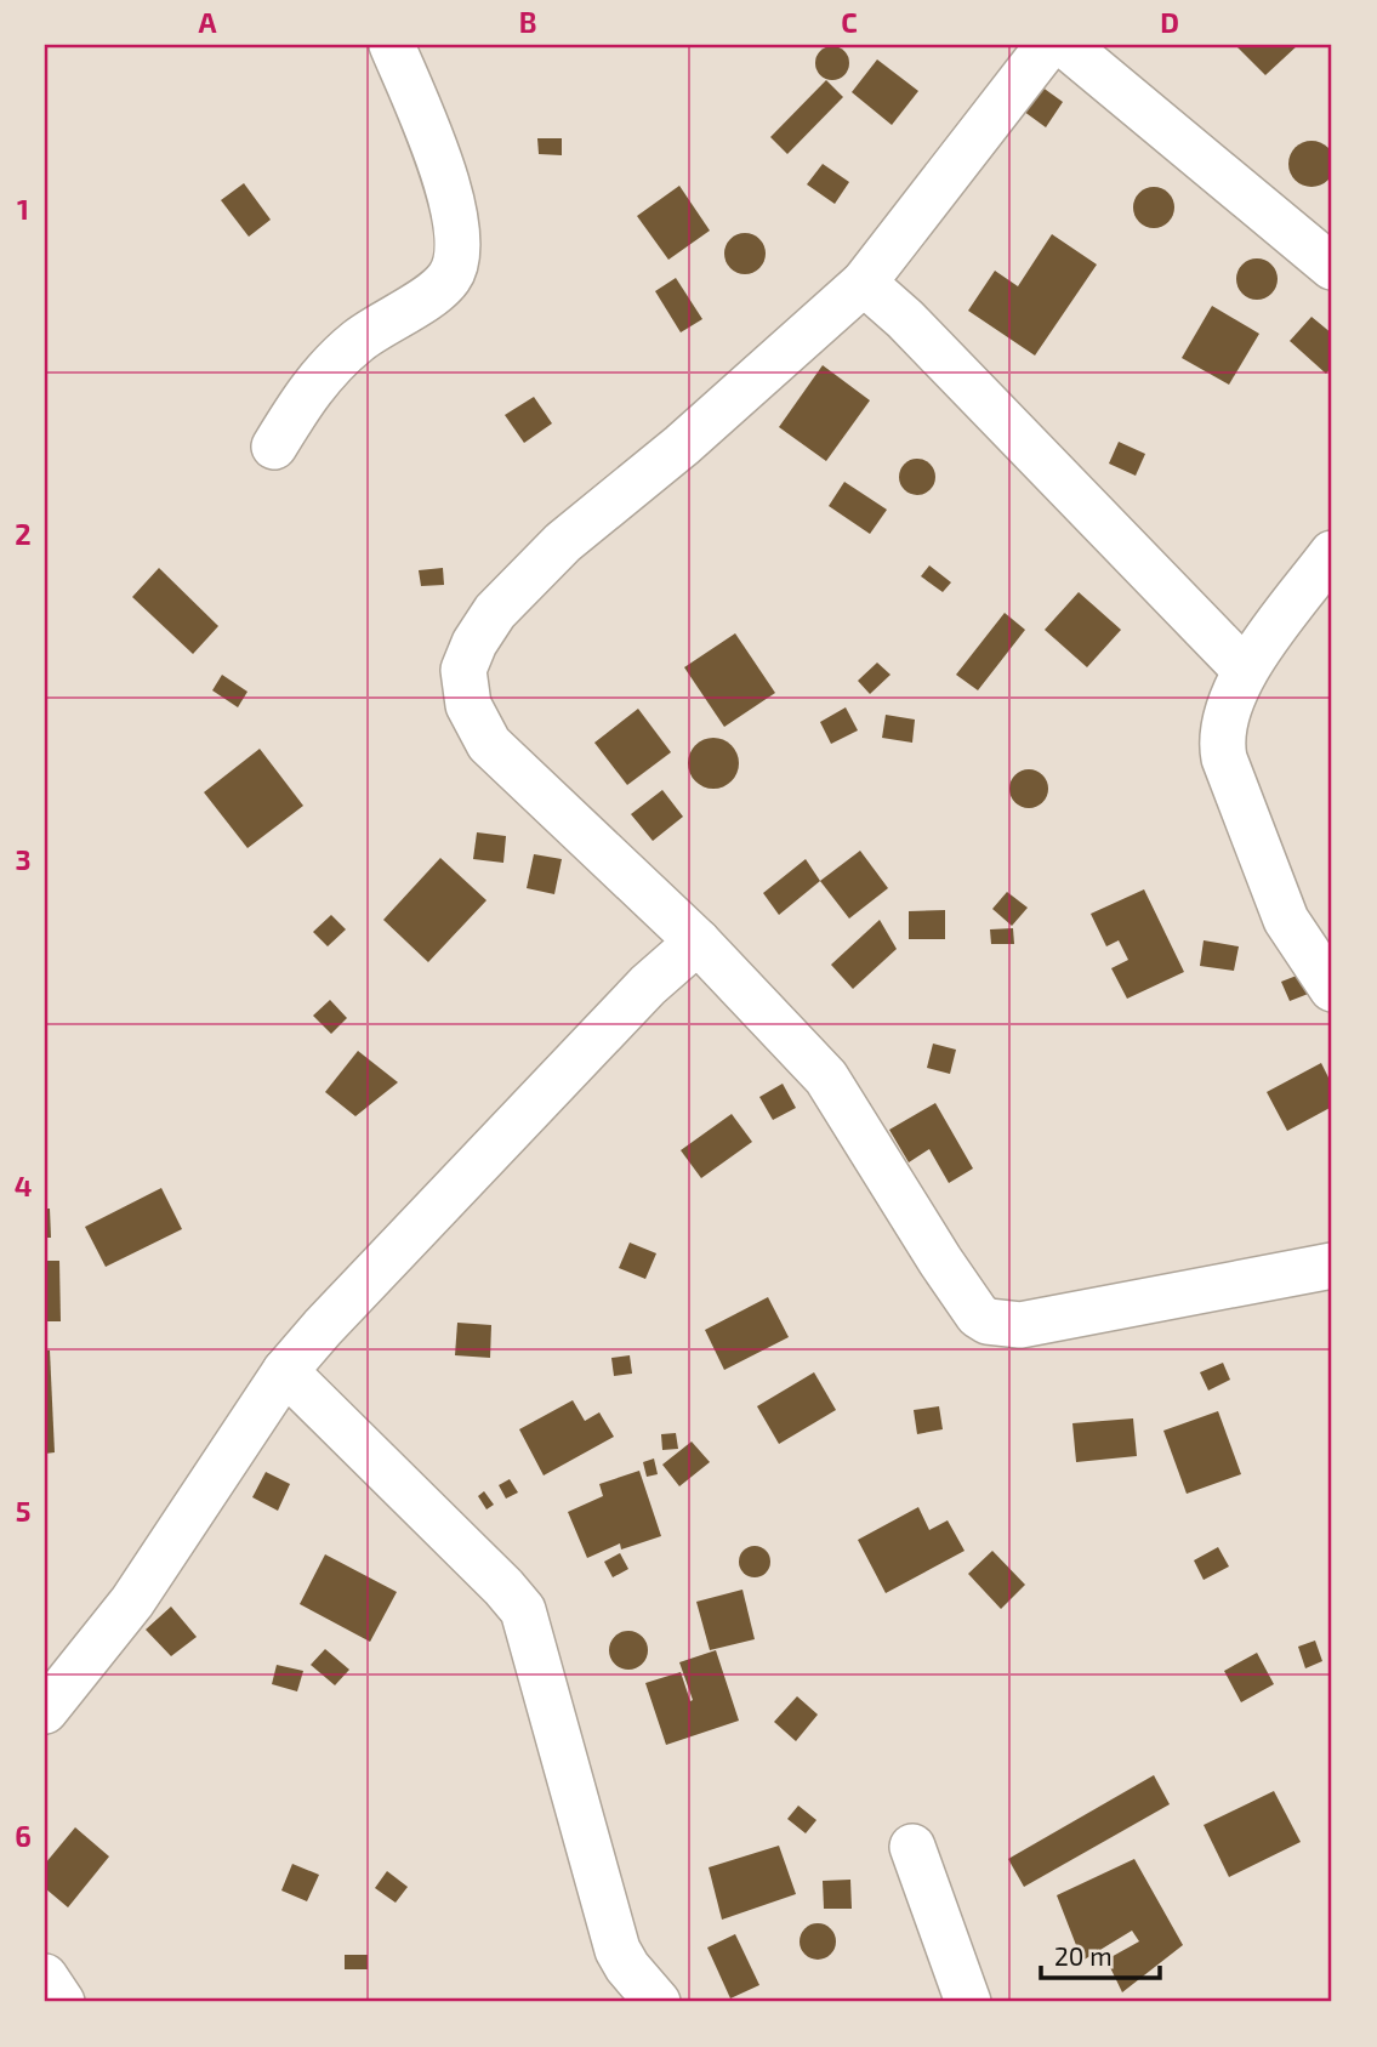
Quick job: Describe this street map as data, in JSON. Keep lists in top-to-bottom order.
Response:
{
  "scale_bar": "20 m",
  "grid": {
    "columns": [
      "A",
      "B",
      "C",
      "D"
    ],
    "rows": [
      "1",
      "2",
      "3",
      "4",
      "5",
      "6"
    ]
  }
}
